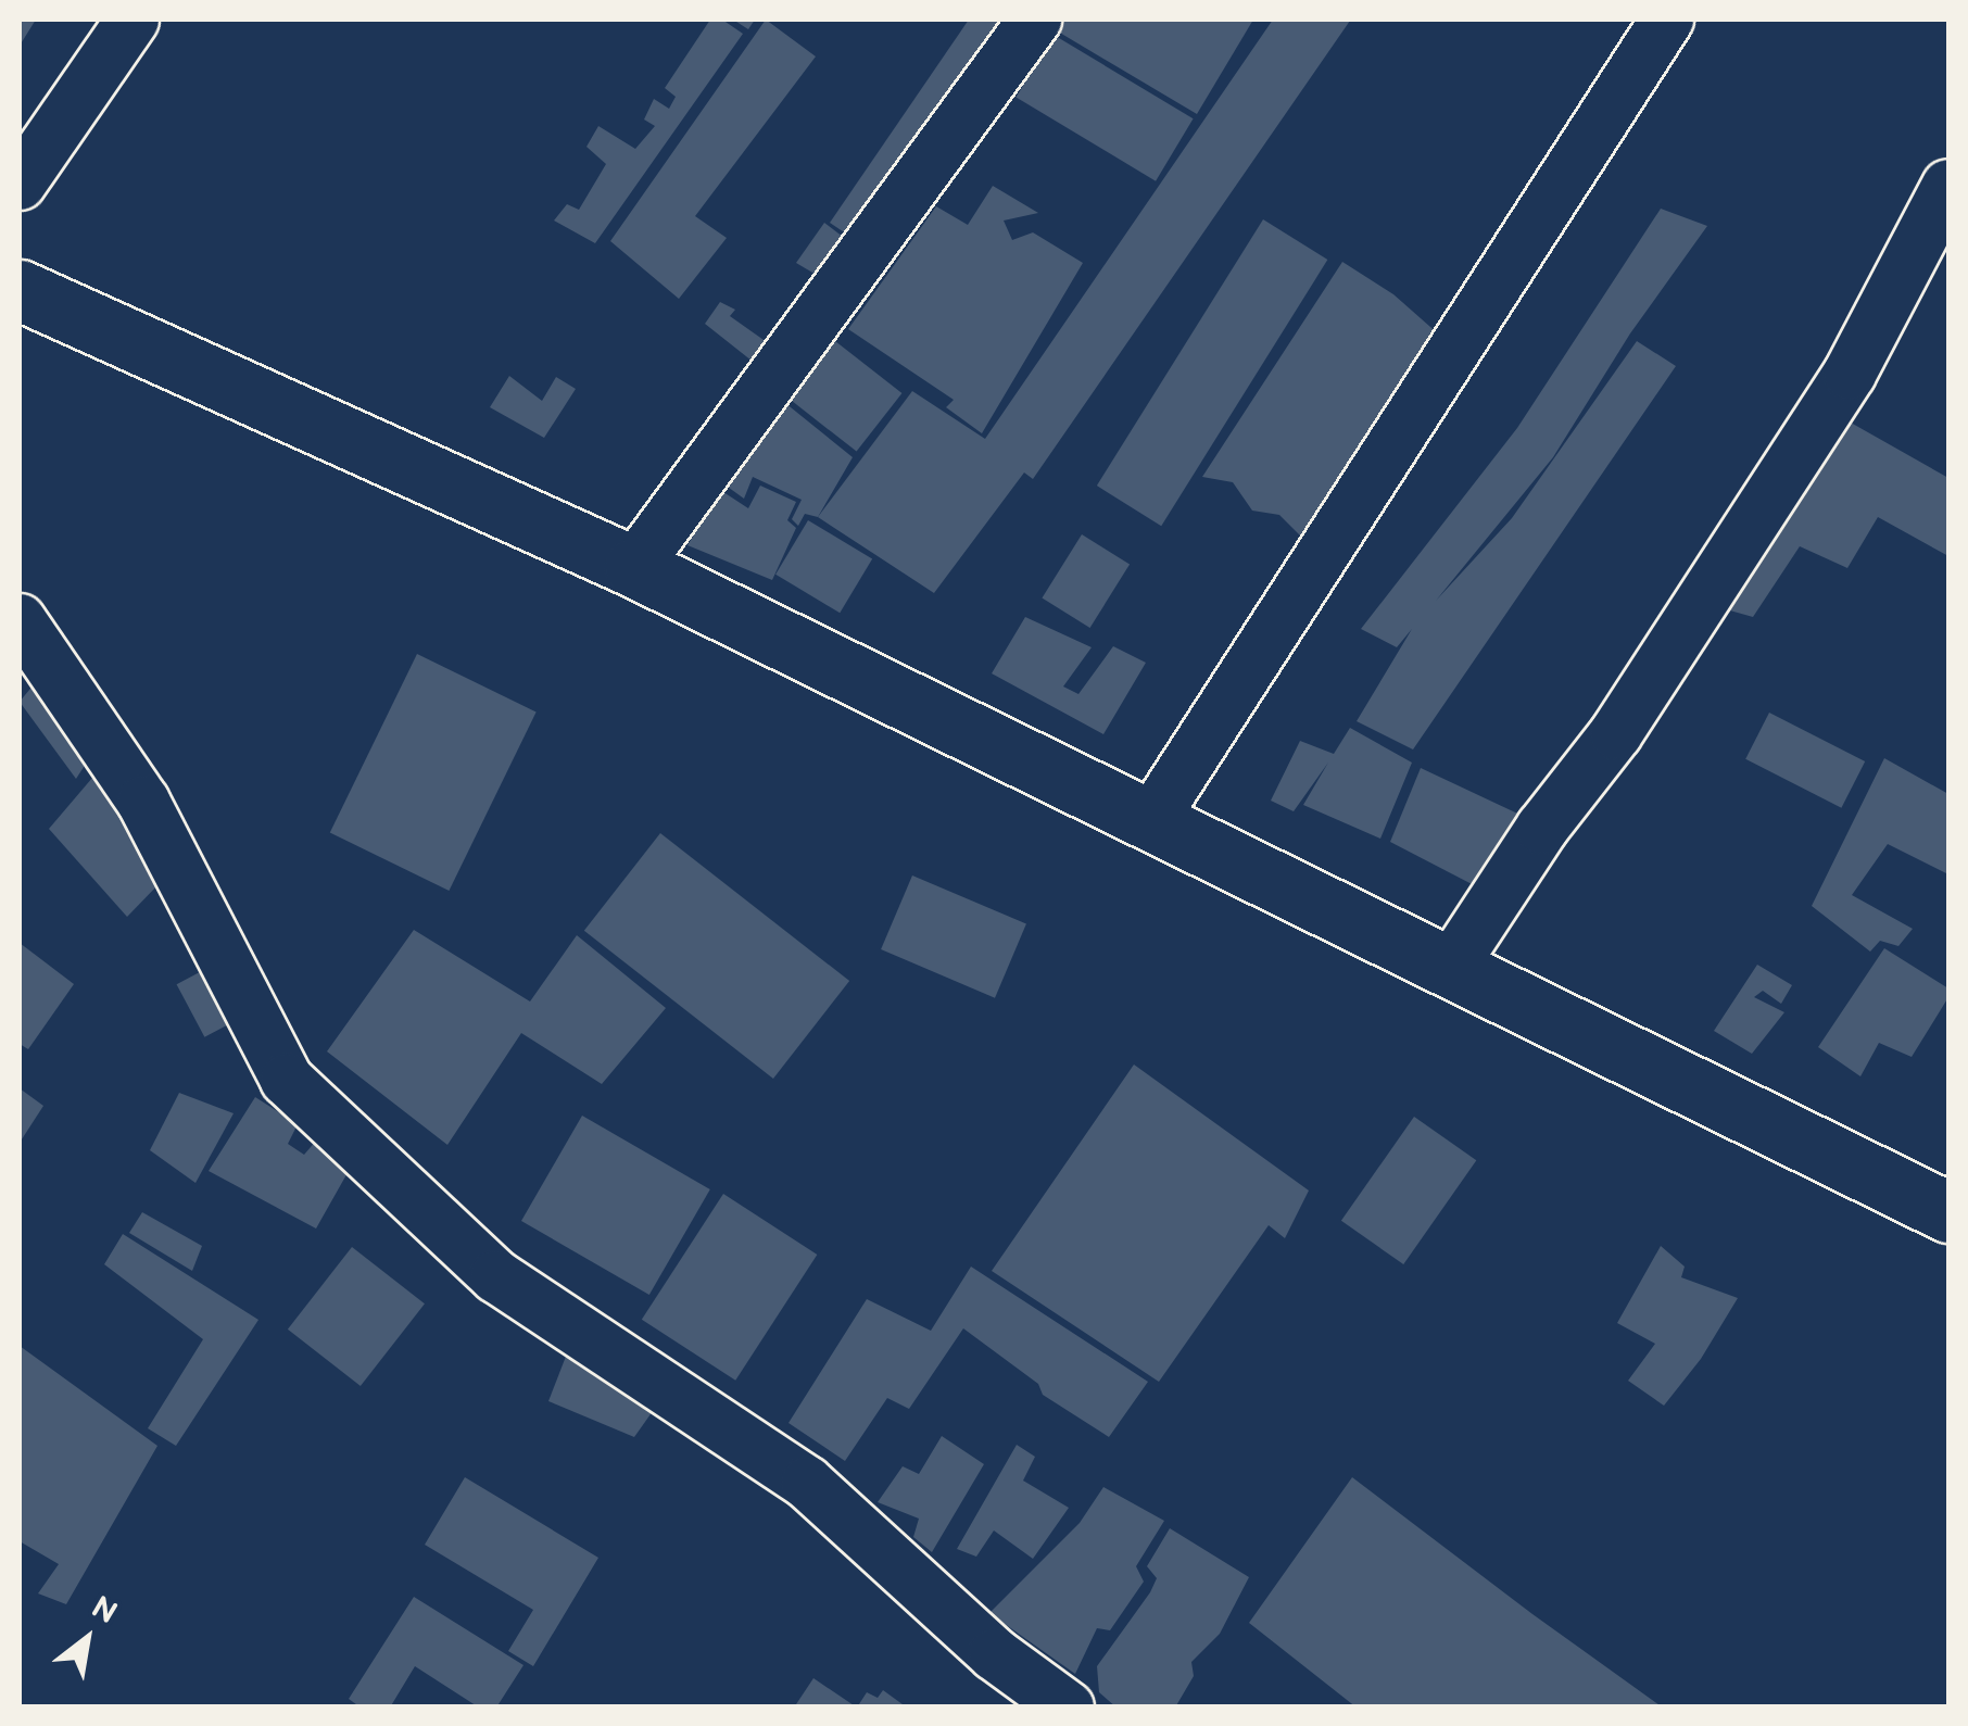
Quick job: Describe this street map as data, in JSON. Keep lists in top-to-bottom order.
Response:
{
  "north": "top right"
}
